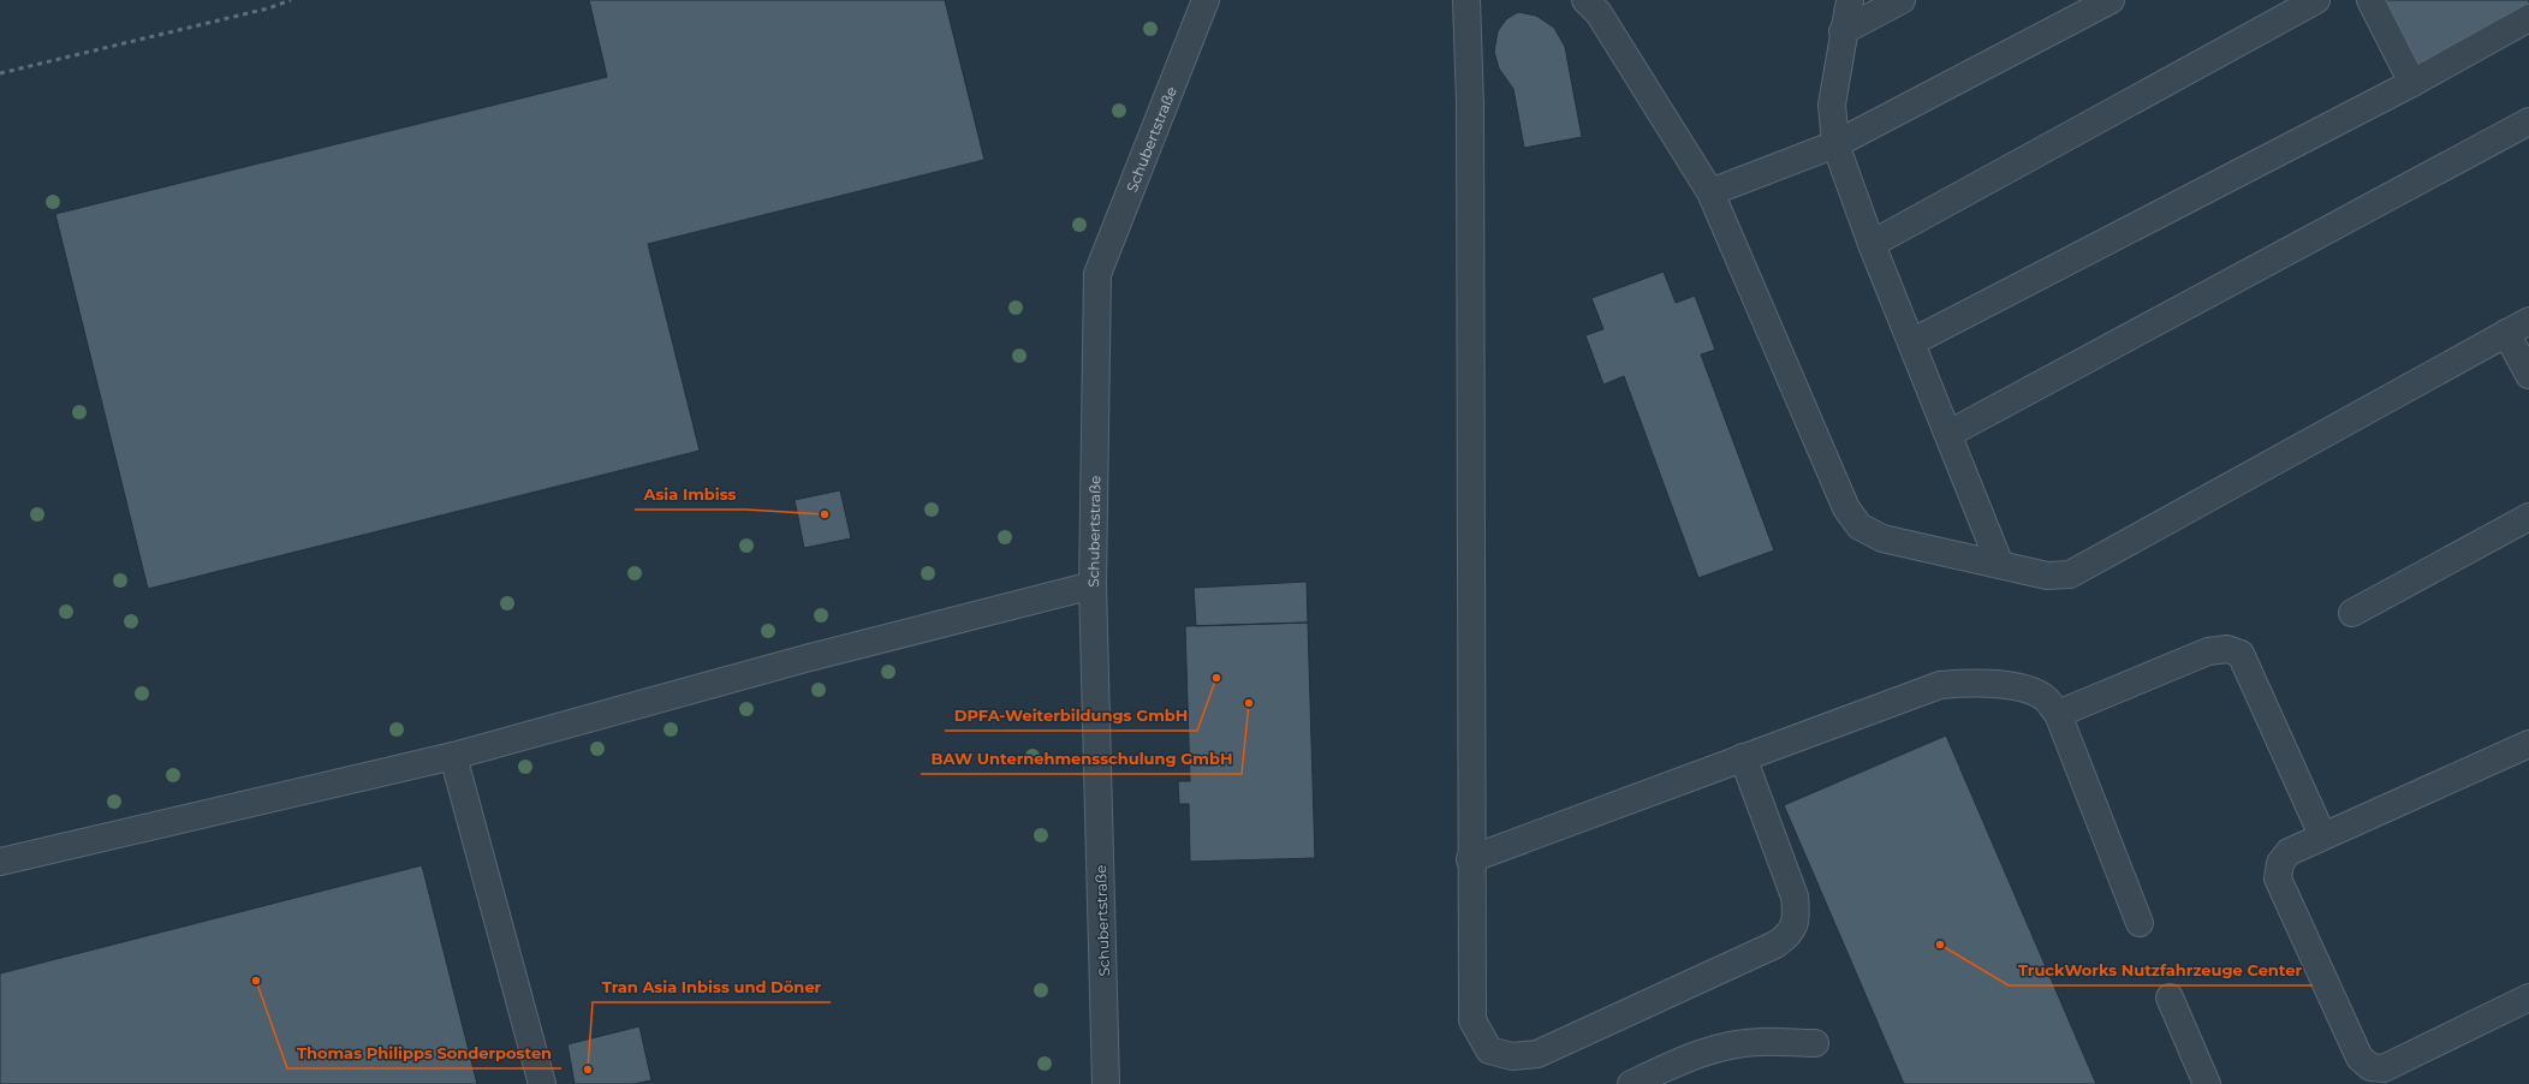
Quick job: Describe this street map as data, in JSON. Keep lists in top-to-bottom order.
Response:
{
  "streets": {
    "street": ["Schubertstraße"]
  },
  "places": [
    "Asia Imbiss",
    "DPFA-Weiterbildungs GmbH",
    "BAW Unternehmensschulung GmbH",
    "TruckWorks Nutzfahrzeuge Center",
    "Thomas Philipps Sonderposten",
    "Tran Asia Inbiss und Döner"
  ]
}
